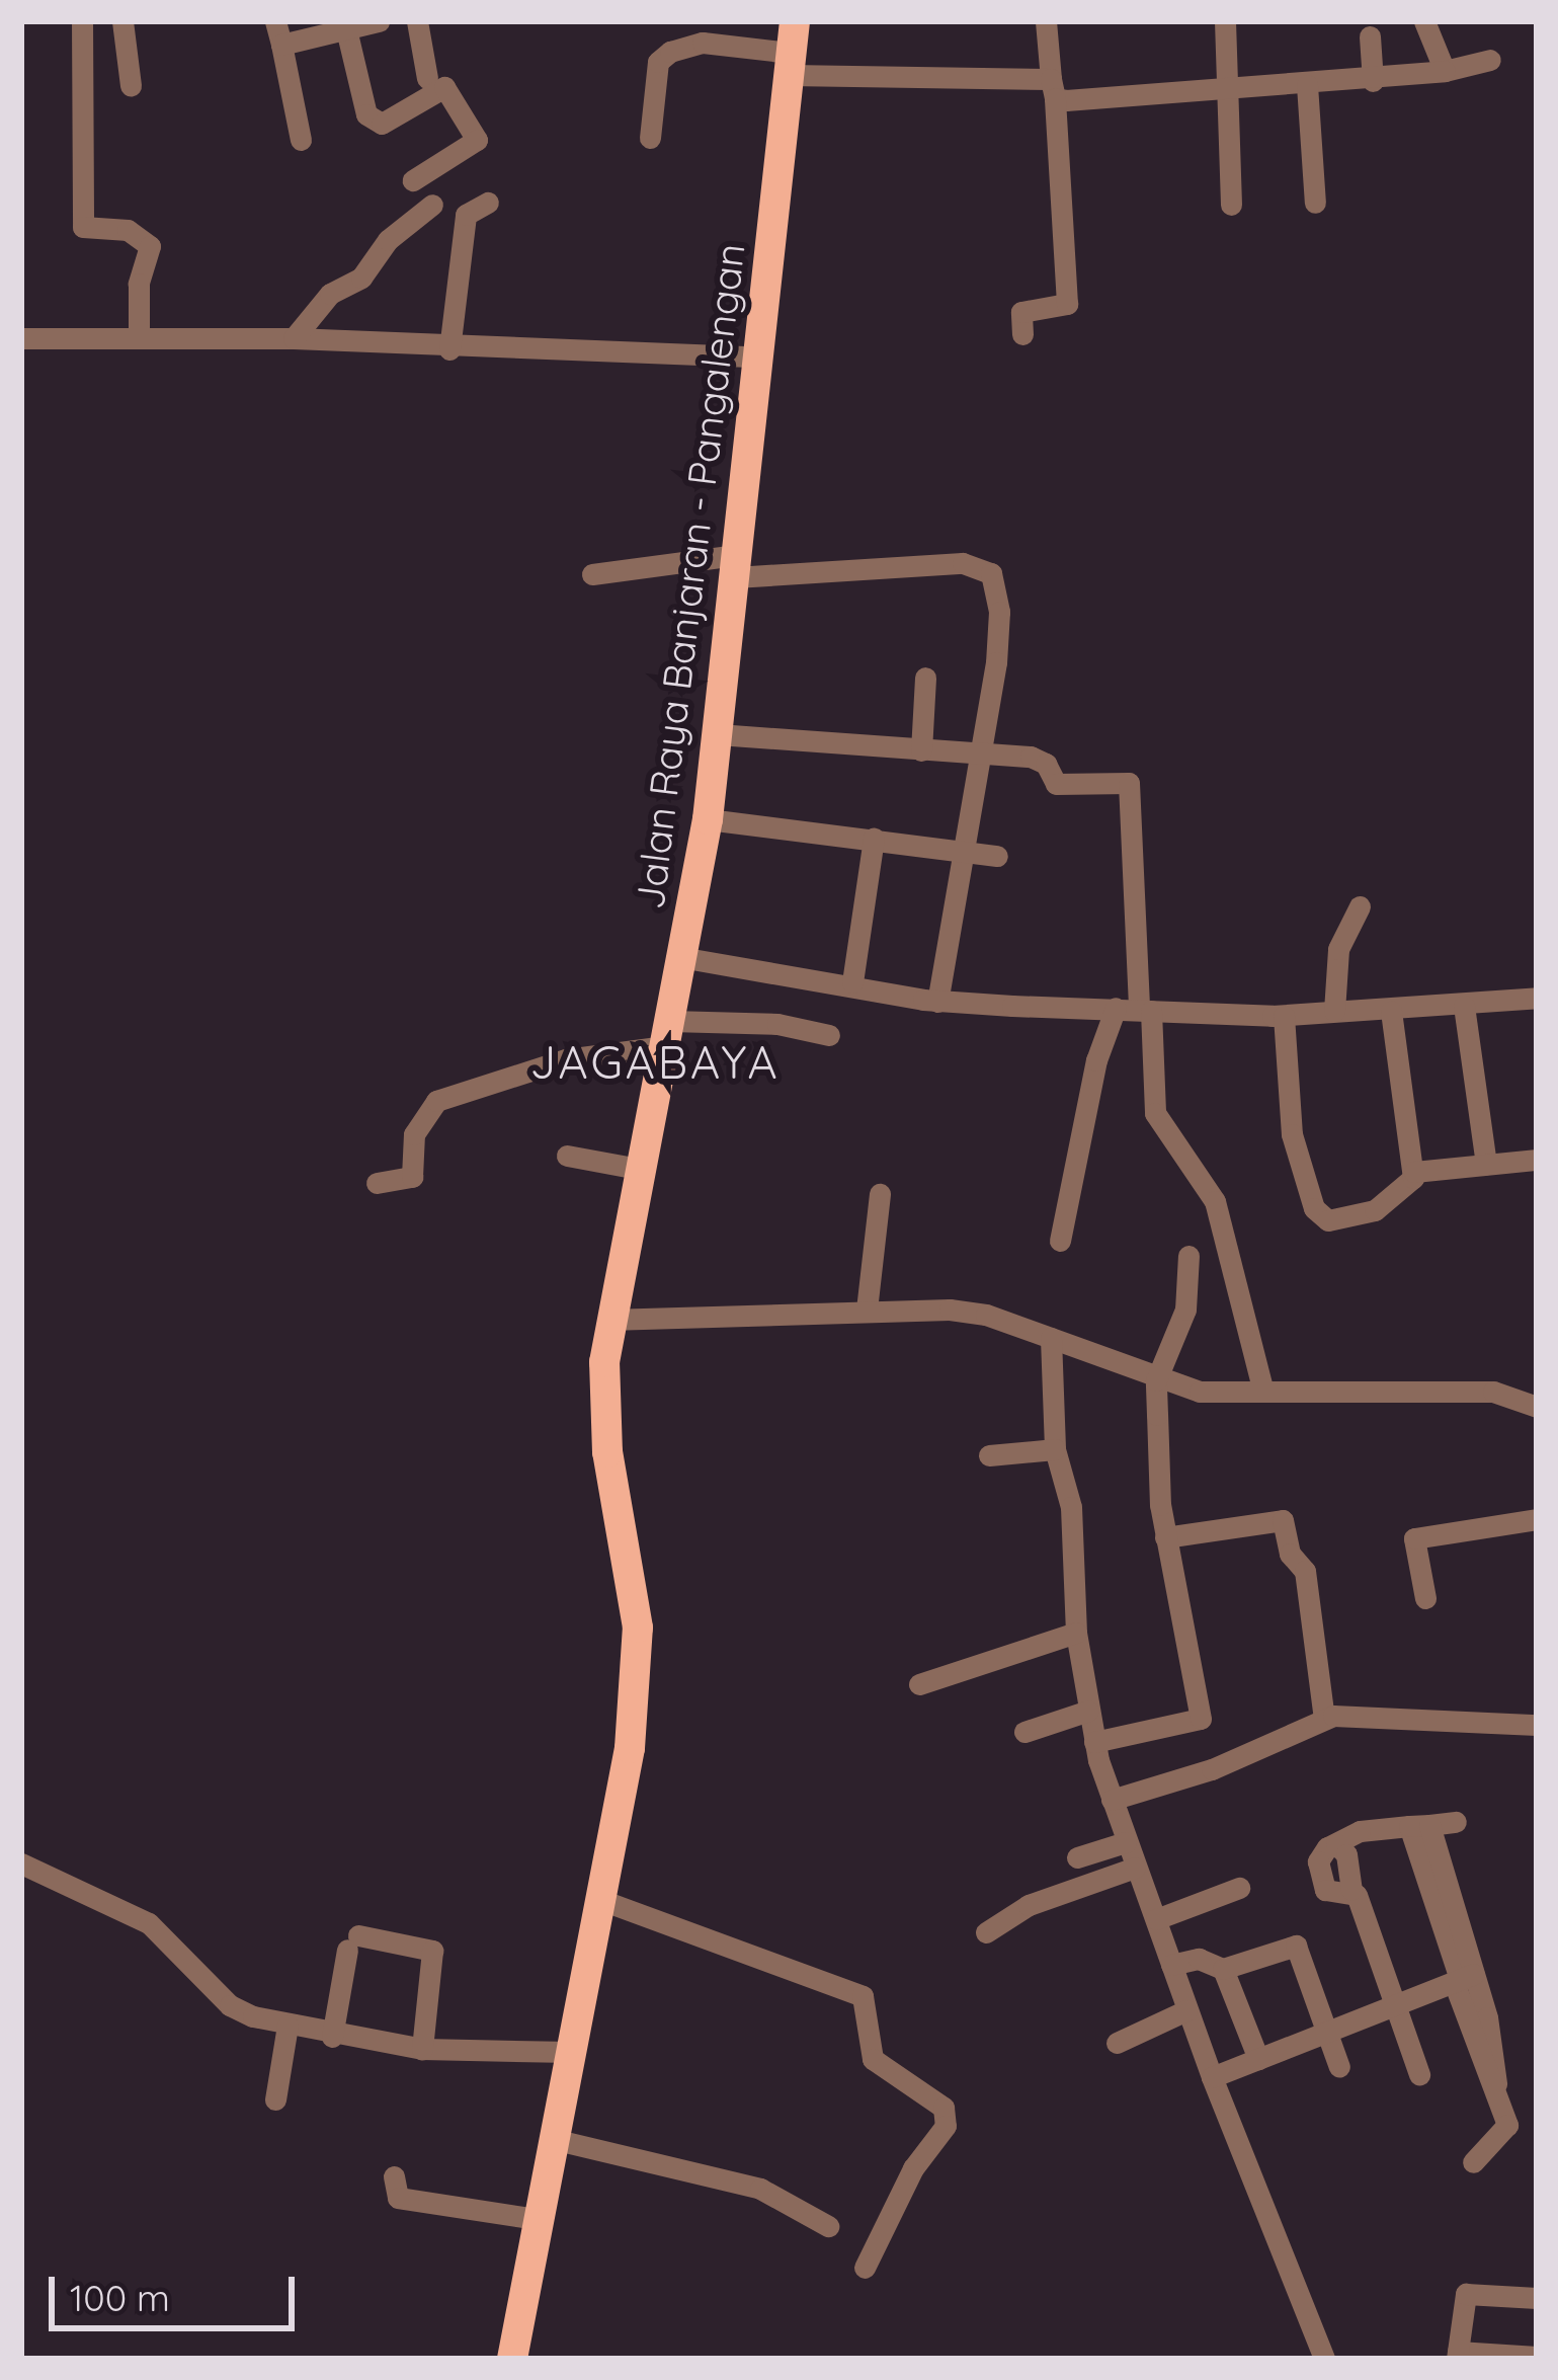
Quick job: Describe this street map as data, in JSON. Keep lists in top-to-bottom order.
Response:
{
  "streets": {
    "main road": ["Jalan Raya Banjaran - Pangalengan"]
  },
  "districts": ["JAGABAYA"],
  "scale_bar": "100 m"
}
